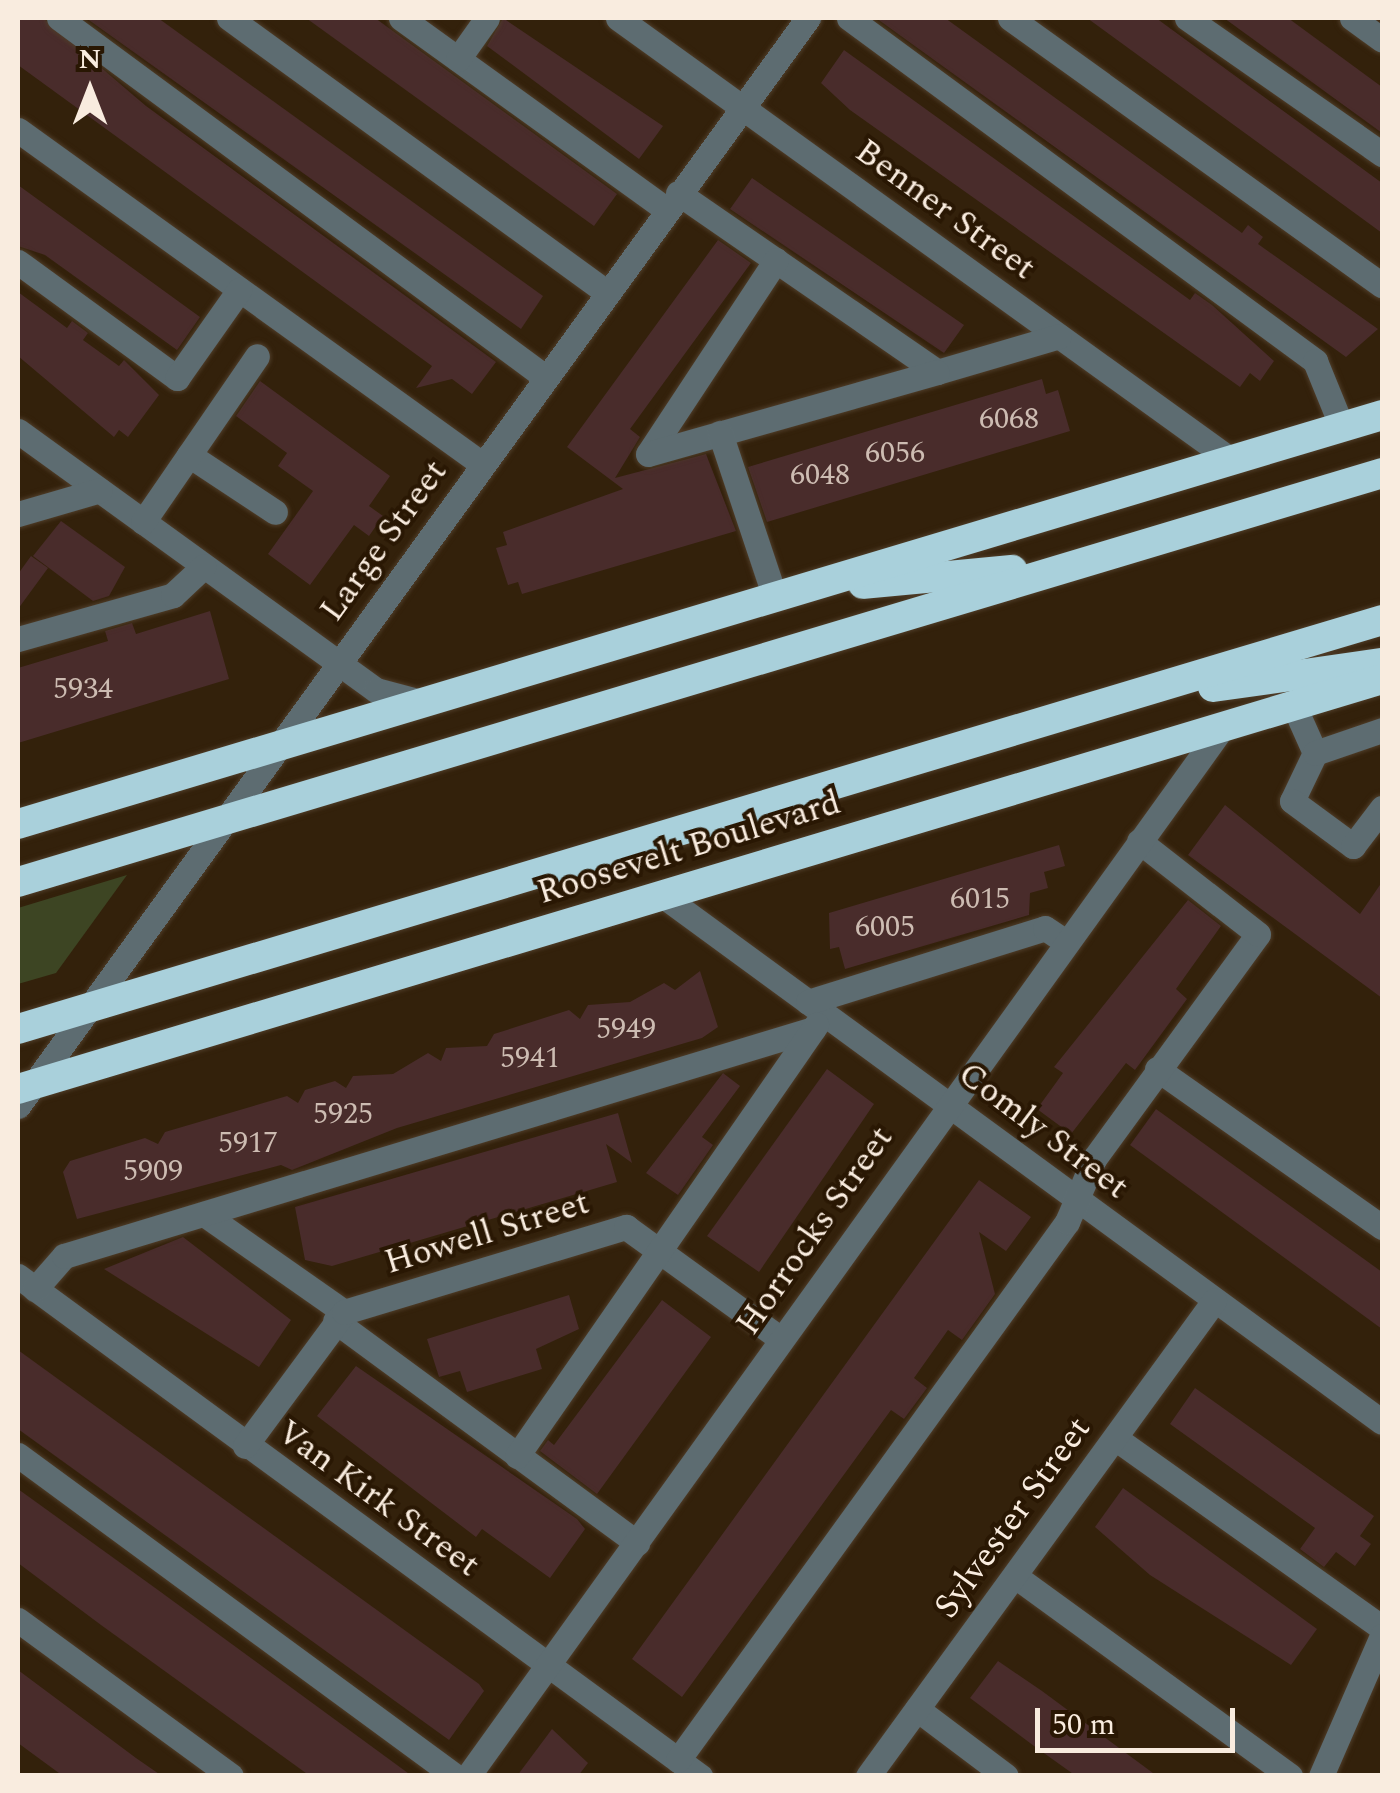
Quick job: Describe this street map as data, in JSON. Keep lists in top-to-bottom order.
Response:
{
  "streets": {
    "highway": ["Roosevelt Boulevard"],
    "street": [
      "Benner Street",
      "Large Street",
      "Comly Street",
      "Horrocks Street",
      "Howell Street",
      "Van Kirk Street",
      "Sylvester Street"
    ]
  },
  "crossings": [
    ["Benner Street", "Large Street"],
    ["Large Street", "Roosevelt Boulevard"],
    ["Roosevelt Boulevard", "Comly Street"],
    ["Roosevelt Boulevard", "Horrocks Street"],
    ["Comly Street", "Horrocks Street"],
    ["Comly Street", "Sylvester Street"],
    ["Horrocks Street", "Howell Street"],
    ["Horrocks Street", "Van Kirk Street"]
  ],
  "house_numbers": [
    "6068",
    "6056",
    "6048",
    "5934",
    "6015",
    "6005",
    "5949",
    "5941",
    "5925",
    "5917",
    "5909"
  ],
  "scale_bar": "50 m",
  "north": "top"
}
